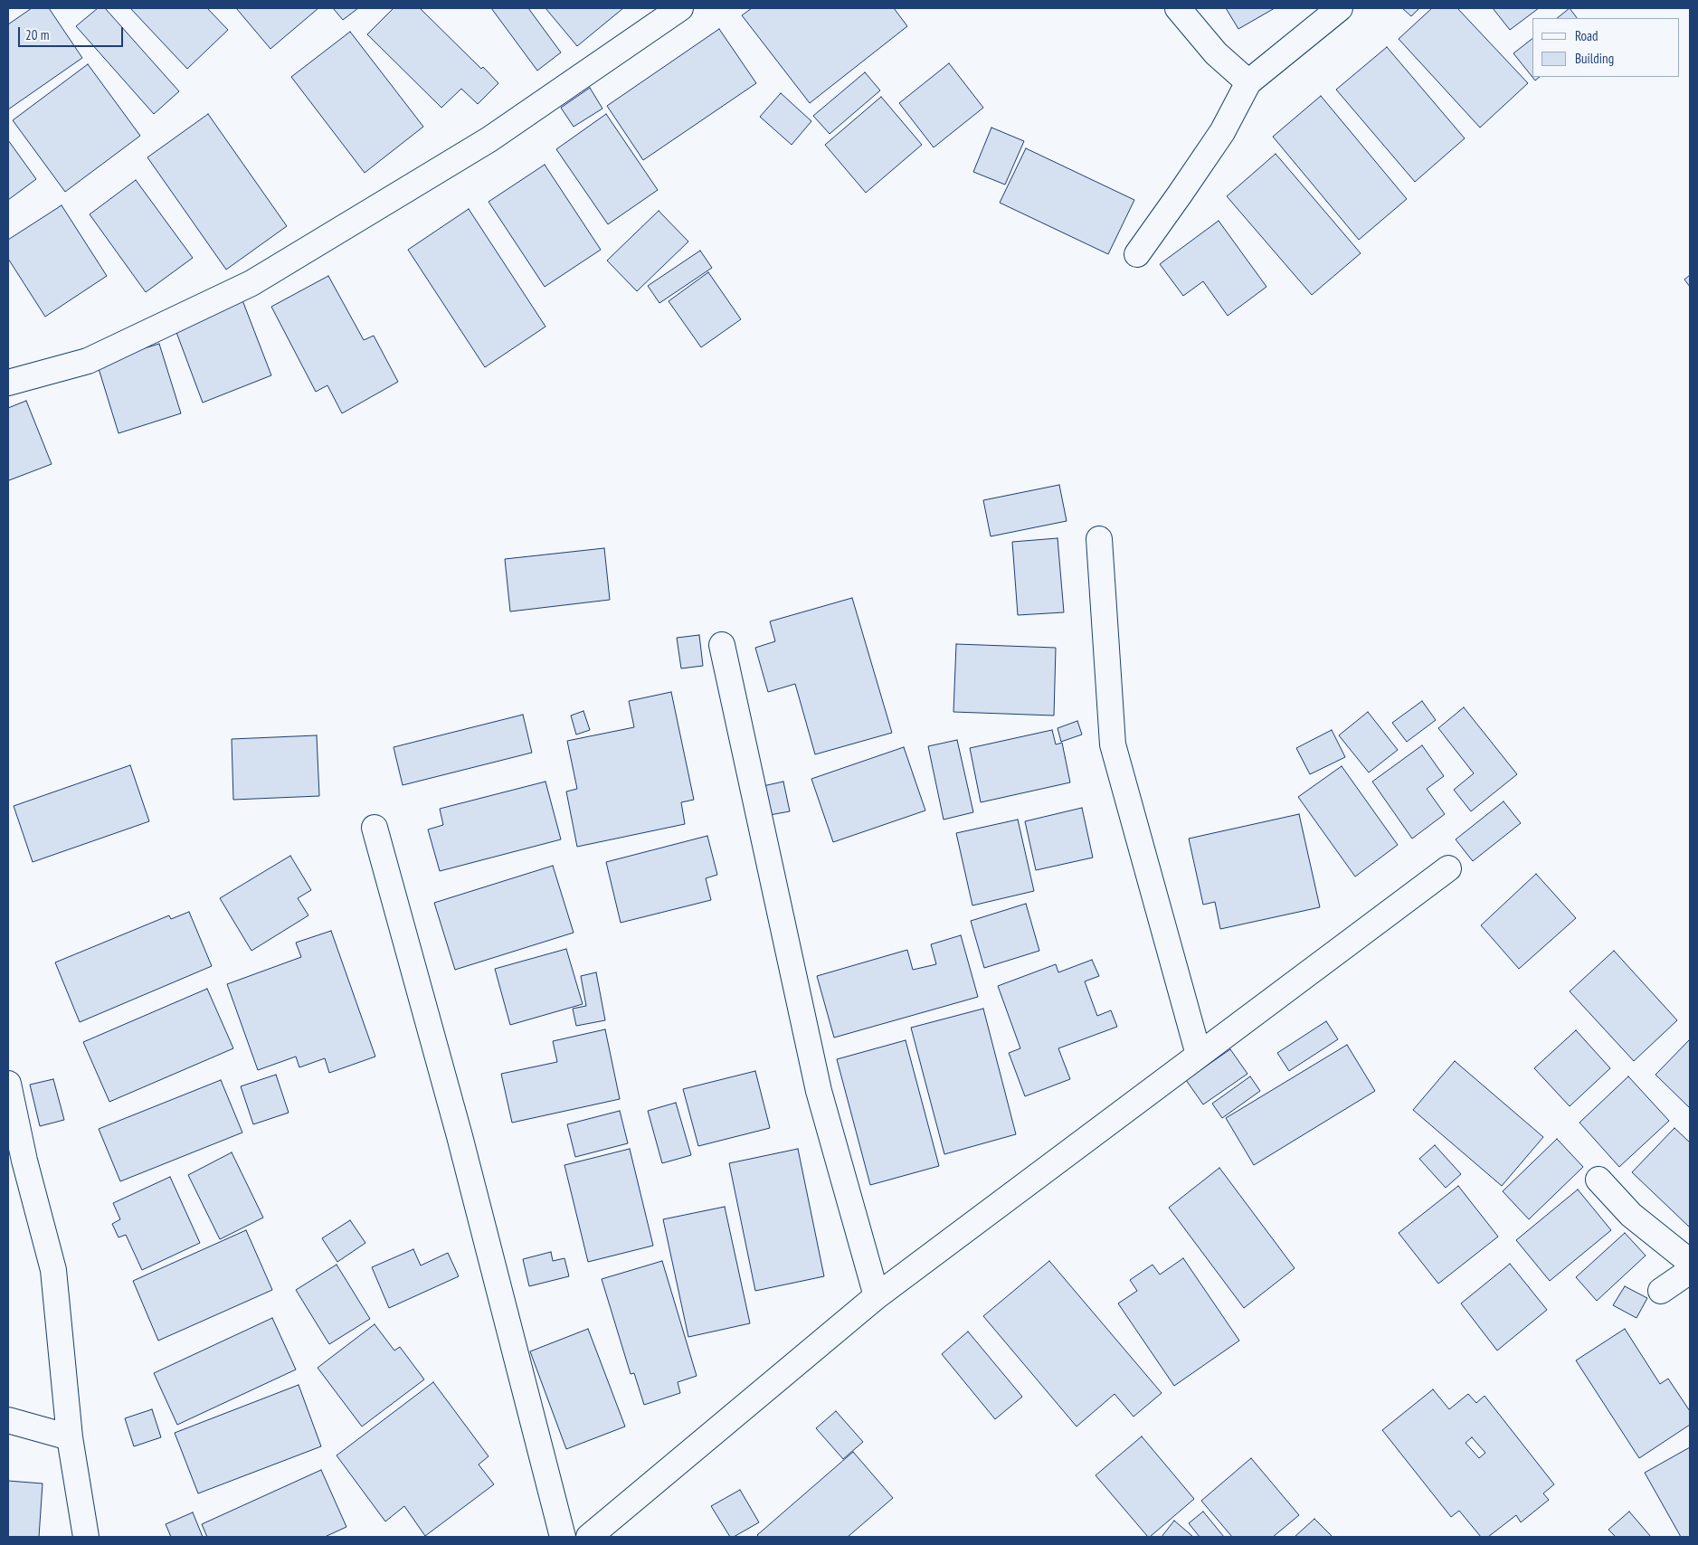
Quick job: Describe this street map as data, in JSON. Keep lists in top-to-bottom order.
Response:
{
  "legend": ["Road", "Building"],
  "scale_bar": "20 m"
}
